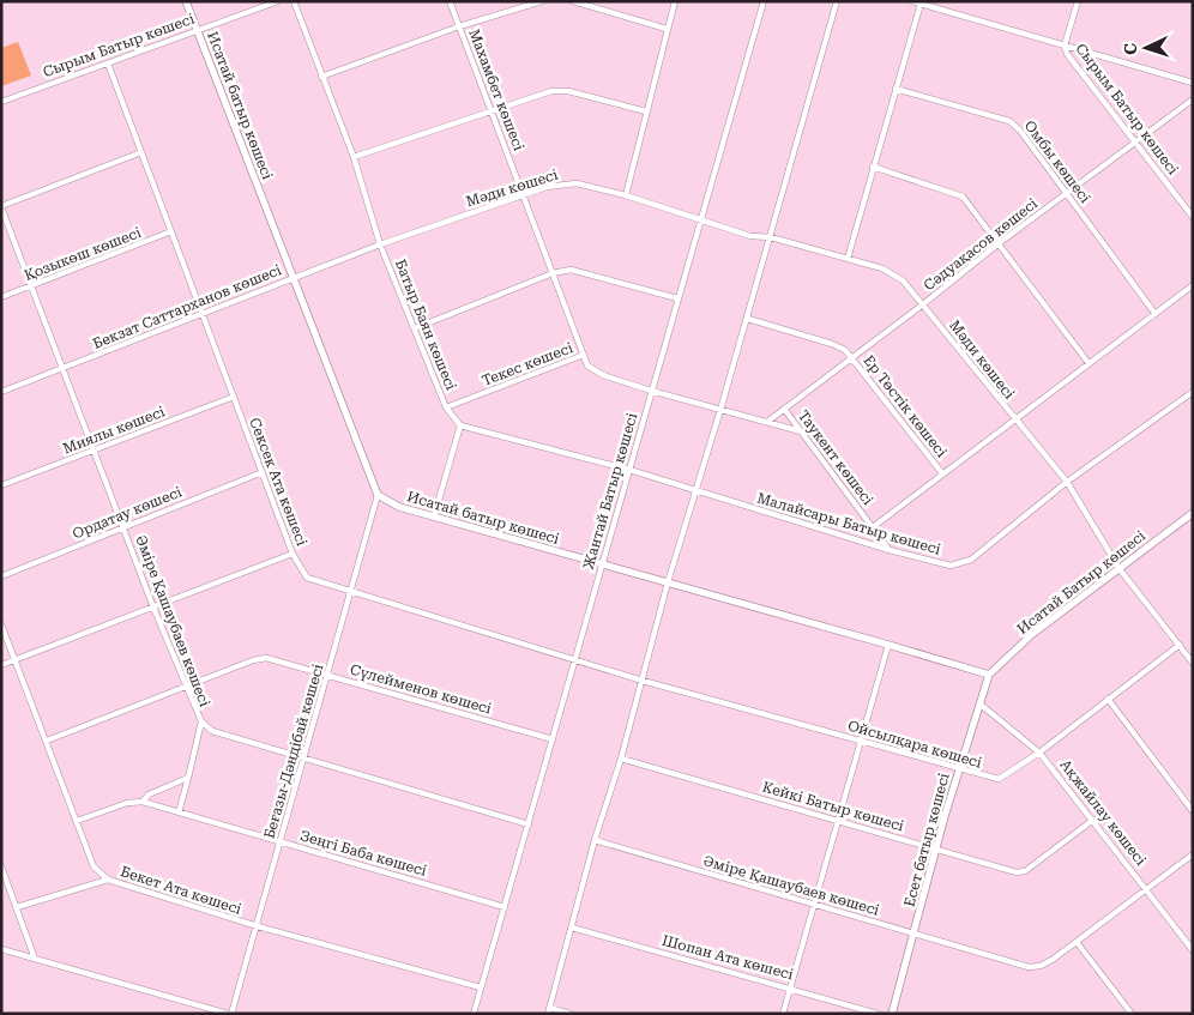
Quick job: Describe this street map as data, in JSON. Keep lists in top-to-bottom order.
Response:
{
  "streets": {
    "street": [
      "Сырым Батыр көшесі",
      "Махамбет көшесі",
      "Исатай батыр көшесі",
      "Омбы көшесі",
      "Мәди көшесі",
      "Сәдуақасов көшесі",
      "Қозыкөш көшесі",
      "Бекзат Саттарханов көшесі",
      "Батыр Баян көшесі",
      "Текес көшесі",
      "Ер Төстік көшесі",
      "Миялы көшесі",
      "Таукент көшесі",
      "Сексек Ата көшесі",
      "Жантай Батыр көшесі",
      "Ордатау көшесі",
      "Малайсары Батыр көшесі",
      "Исатай Батыр көшесі",
      "Әміре Қашаубаев көшесі",
      "Сүлейменов көшесі",
      "Ойсылқара көшесі",
      "Беғазы-Дәндібай көшесі",
      "Кейкі Батыр көшесі",
      "Ақжайлау көшесі",
      "Есет батыр көшесі",
      "Зеңгі Баба көшесі",
      "Бекет Ата көшесі",
      "Шопан Ата көшесі"
    ]
  },
  "crossings": [
    ["Сырым Батыр көшесі", "Исатай батыр көшесі"],
    ["Сырым Батыр көшесі", "Сәдуақасов көшесі"],
    ["Сырым Батыр көшесі", "Сексек Ата көшесі"],
    ["Махамбет көшесі", "Мәди көшесі"],
    ["Махамбет көшесі", "Текес көшесі"],
    ["Исатай батыр көшесі", "Бекзат Саттарханов көшесі"],
    ["Исатай батыр көшесі", "Жантай Батыр көшесі"],
    ["Исатай батыр көшесі", "Исатай Батыр көшесі"],
    ["Исатай батыр көшесі", "Беғазы-Дәндібай көшесі"],
    ["Исатай батыр көшесі", "Есет батыр көшесі"],
    ["Омбы көшесі", "Сәдуақасов көшесі"],
    ["Мәди көшесі", "Сәдуақасов көшесі"],
    ["Мәди көшесі", "Бекзат Саттарханов көшесі"],
    ["Мәди көшесі", "Батыр Баян көшесі"],
    ["Мәди көшесі", "Жантай Батыр көшесі"],
    ["Мәди көшесі", "Малайсары Батыр көшесі"],
    ["Мәди көшесі", "Исатай Батыр көшесі"],
    ["Мәди көшесі", "Ойсылқара көшесі"],
    ["Сәдуақасов көшесі", "Ер Төстік көшесі"],
    ["Сәдуақасов көшесі", "Таукент көшесі"],
    ["Қозыкөш көшесі", "Сексек Ата көшесі"],
    ["Қозыкөш көшесі", "Әміре Қашаубаев көшесі"],
    ["Бекзат Саттарханов көшесі", "Батыр Баян көшесі"],
    ["Бекзат Саттарханов көшесі", "Сексек Ата көшесі"],
    ["Бекзат Саттарханов көшесі", "Әміре Қашаубаев көшесі"],
    ["Батыр Баян көшесі", "Текес көшесі"],
    ["Миялы көшесі", "Сексек Ата көшесі"],
    ["Миялы көшесі", "Әміре Қашаубаев көшесі"],
    ["Таукент көшесі", "Малайсары Батыр көшесі"],
    ["Сексек Ата көшесі", "Жантай Батыр көшесі"],
    ["Сексек Ата көшесі", "Ордатау көшесі"],
    ["Сексек Ата көшесі", "Ойсылқара көшесі"],
    ["Сексек Ата көшесі", "Беғазы-Дәндібай көшесі"],
    ["Жантай Батыр көшесі", "Әміре Қашаубаев көшесі"],
    ["Жантай Батыр көшесі", "Сүлейменов көшесі"],
    ["Жантай Батыр көшесі", "Зеңгі Баба көшесі"],
    ["Жантай Батыр көшесі", "Бекет Ата көшесі"],
    ["Ордатау көшесі", "Әміре Қашаубаев көшесі"],
    ["Исатай Батыр көшесі", "Есет батыр көшесі"],
    ["Әміре Қашаубаев көшесі", "Сүлейменов көшесі"],
    ["Әміре Қашаубаев көшесі", "Беғазы-Дәндібай көшесі"],
    ["Әміре Қашаубаев көшесі", "Ақжайлау көшесі"],
    ["Әміре Қашаубаев көшесі", "Есет батыр көшесі"],
    ["Сүлейменов көшесі", "Беғазы-Дәндібай көшесі"],
    ["Сүлейменов көшесі", "Бекет Ата көшесі"],
    ["Ойсылқара көшесі", "Ақжайлау көшесі"],
    ["Ойсылқара көшесі", "Есет батыр көшесі"],
    ["Беғазы-Дәндібай көшесі", "Зеңгі Баба көшесі"],
    ["Беғазы-Дәндібай көшесі", "Бекет Ата көшесі"],
    ["Кейкі Батыр көшесі", "Ақжайлау көшесі"],
    ["Кейкі Батыр көшесі", "Есет батыр көшесі"],
    ["Ақжайлау көшесі", "Есет батыр көшесі"],
    ["Зеңгі Баба көшесі", "Бекет Ата көшесі"]
  ],
  "north": "left"
}
